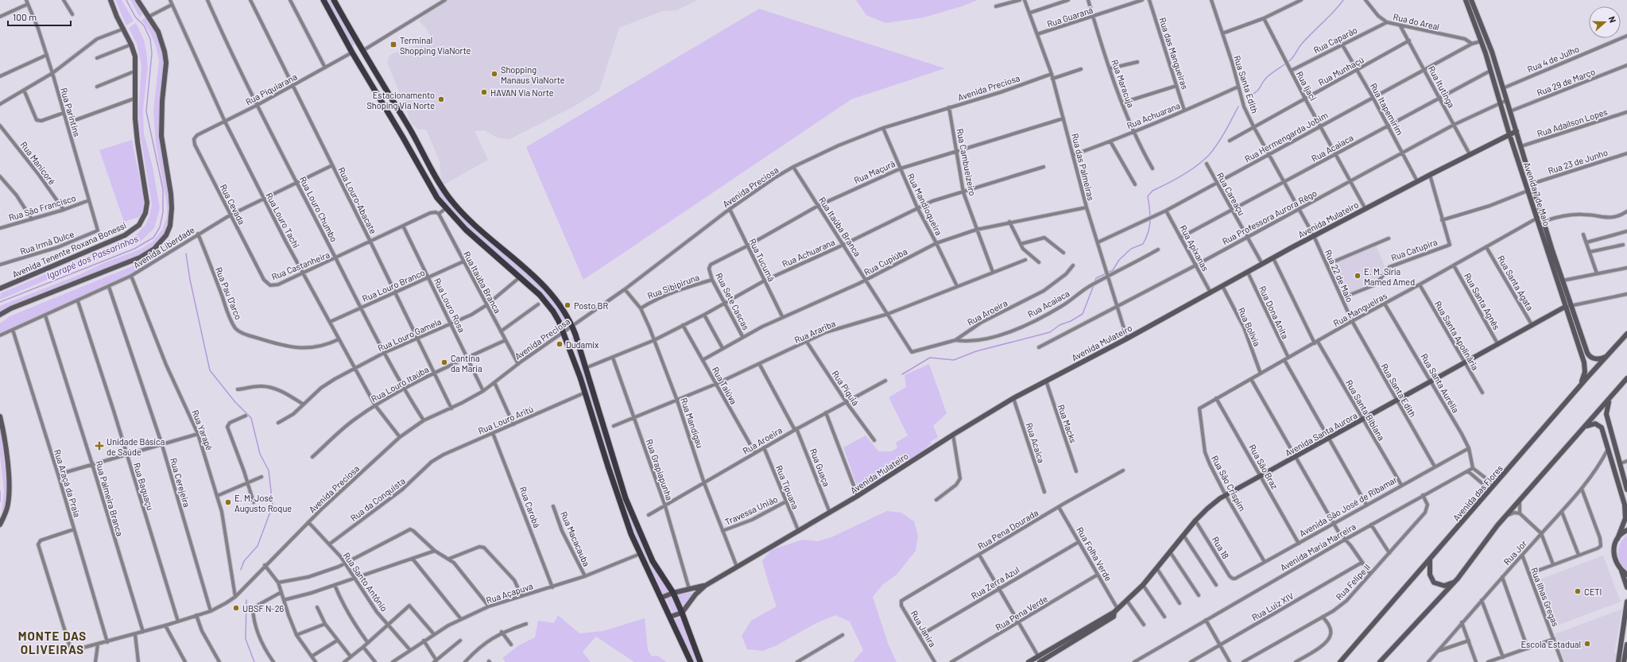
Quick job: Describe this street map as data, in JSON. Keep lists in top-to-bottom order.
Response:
{
  "streets": {
    "street": [
      "Rua Guaraná",
      "Rua do Areal",
      "Rua Caparão",
      "Rua das Mangueiras",
      "Rua 4 de Julho",
      "Rua Munhaçú",
      "Rua 29 de Março",
      "Rua Maracuja",
      "Rua Santa Edith",
      "Rua Ijaci",
      "Rua Itutinga",
      "Avenida Preciosa",
      "Rua Piquiarana",
      "Rua Itapemirim",
      "Rua Parintins",
      "Rua Achuarana",
      "Rua Adaílson Lopes",
      "Rua Hermengarda Jobim",
      "Rua Acaiaca",
      "Rua 23 de Junho",
      "Rua Cambueizeiro",
      "Rua Manicoré",
      "Rua das Palmeiras",
      "Rua Maçurã",
      "Rua Careaçu",
      "Avenida 7 de Maio",
      "Rua Louro-Abacate",
      "Rua Cevada",
      "Rua Mandioqueira",
      "Rua São Francisco",
      "Rua Louro Chumbo",
      "Rua Professora Aurora Rêgo",
      "Avenida Mulateiro",
      "Rua Louro Tachi",
      "Rua Itaúba Branca",
      "Rua Irmã Dulce",
      "Avenida Liberdade",
      "Rua Apixanas",
      "Avenida Tenente Roxana Bonessi",
      "Rua Catupira",
      "Rua Tucumã",
      "Rua Cupiúba",
      "Rua Castanheira",
      "Rua 22 de Maio",
      "Rua Santa Ágata",
      "Rua Louro Branco",
      "Rua Sibipiruna",
      "Rua Pau D'arco",
      "Rua Sete Cascas",
      "Rua Santa Agnês",
      "Rua Louro Rosa",
      "Rua Mangueiras",
      "Rua Aroeira",
      "Rua Dona Anita",
      "Rua Bolívia",
      "Rua Arariba",
      "Rua Louro Gamela",
      "Rua Santa Apolinária",
      "Rua Santa Aurélia",
      "Rua Louro Itaúba",
      "Rua Taiúva",
      "Rua Piquiá",
      "Rua Santa Bibiana",
      "Rua Louro Aritú",
      "Rua Mandigau",
      "Rua Macks",
      "Rua Yarapé",
      "Avenida Santa Aurora",
      "Rua Acaica",
      "Rua São Braz",
      "Rua Guaça",
      "Rua Grapiapunha",
      "Rua Cerejeira",
      "Rua Araçá da Praia",
      "Rua São Crispim",
      "Rua Baguaçu",
      "Rua Tipuana",
      "Avenida das Flores",
      "Rua Palmeira Branca",
      "Rua da Conquista",
      "Avenida São José de Ribamar",
      "Rua Carobá",
      "Travessa União",
      "Rua Pena Dourada",
      "Rua Macacauba",
      "Avenida Maria Marreira",
      "Rua 18",
      "Rua Jor",
      "Rua Folha Verde",
      "Rua Santo Antônio",
      "Rua Felipe II",
      "Rua Zerra Azul",
      "Rua Açapuva",
      "Rua Ilhas Gregas",
      "Rua Luiz XIV",
      "Rua Pena Verde",
      "Rua Janira"
    ]
  },
  "crossings": [
    ["Rua Guaraná", "Rua Maracuja"],
    ["Rua Guaraná", "Rua das Palmeiras"],
    ["Rua do Areal", "Rua Caparão"],
    ["Rua do Areal", "Rua Itutinga"],
    ["Rua do Areal", "Rua Hermengarda Jobim"],
    ["Rua Caparão", "Rua Ijaci"],
    ["Rua Caparão", "Rua Itapemirim"],
    ["Rua das Mangueiras", "Rua Achuarana"],
    ["Rua 4 de Julho", "Avenida 7 de Maio"],
    ["Rua Munhaçú", "Rua Santa Edith"],
    ["Rua Munhaçú", "Rua Ijaci"],
    ["Rua Munhaçú", "Rua Itutinga"],
    ["Rua Munhaçú", "Rua Itapemirim"],
    ["Rua 29 de Março", "Avenida 7 de Maio"],
    ["Rua Maracuja", "Rua Achuarana"],
    ["Rua Santa Edith", "Rua Achuarana"],
    ["Rua Santa Edith", "Rua Hermengarda Jobim"],
    ["Rua Santa Edith", "Rua Acaiaca"],
    ["Rua Santa Edith", "Rua Professora Aurora Rêgo"],
    ["Rua Santa Edith", "Avenida Mulateiro"],
    ["Rua Santa Edith", "Rua 22 de Maio"],
    ["Rua Santa Edith", "Rua Mangueiras"],
    ["Rua Santa Edith", "Avenida Santa Aurora"],
    ["Rua Santa Edith", "Avenida São José de Ribamar"],
    ["Rua Ijaci", "Rua Hermengarda Jobim"],
    ["Rua Ijaci", "Rua Acaiaca"],
    ["Rua Ijaci", "Rua Professora Aurora Rêgo"],
    ["Rua Ijaci", "Avenida Mulateiro"],
    ["Rua Itutinga", "Rua Hermengarda Jobim"],
    ["Rua Itutinga", "Rua Acaiaca"],
    ["Rua Itutinga", "Rua Professora Aurora Rêgo"],
    ["Rua Itutinga", "Avenida Mulateiro"],
    ["Avenida Preciosa", "Rua Cambueizeiro"],
    ["Avenida Preciosa", "Rua das Palmeiras"],
    ["Avenida Preciosa", "Rua Louro-Abacate"],
    ["Avenida Preciosa", "Rua Mandioqueira"],
    ["Avenida Preciosa", "Rua Louro Chumbo"],
    ["Avenida Preciosa", "Rua Louro Tachi"],
    ["Avenida Preciosa", "Rua Itaúba Branca"],
    ["Avenida Preciosa", "Rua Tucumã"],
    ["Avenida Preciosa", "Rua Louro Rosa"],
    ["Avenida Preciosa", "Rua Mandigau"],
    ["Avenida Preciosa", "Rua Yarapé"],
    ["Avenida Preciosa", "Rua Cerejeira"],
    ["Avenida Preciosa", "Rua Araçá da Praia"],
    ["Avenida Preciosa", "Rua Baguaçu"],
    ["Avenida Preciosa", "Rua Palmeira Branca"],
    ["Avenida Preciosa", "Rua Santo Antônio"],
    ["Rua Piquiarana", "Rua Louro-Abacate"],
    ["Rua Piquiarana", "Rua Cevada"],
    ["Rua Piquiarana", "Rua Louro Chumbo"],
    ["Rua Piquiarana", "Rua Louro Tachi"],
    ["Rua Itapemirim", "Rua Hermengarda Jobim"],
    ["Rua Itapemirim", "Rua Acaiaca"],
    ["Rua Itapemirim", "Rua Professora Aurora Rêgo"],
    ["Rua Itapemirim", "Avenida Mulateiro"],
    ["Rua Parintins", "Rua São Francisco"],
    ["Rua Parintins", "Rua Irmã Dulce"],
    ["Rua Achuarana", "Rua Cambueizeiro"],
    ["Rua Achuarana", "Rua das Palmeiras"],
    ["Rua Achuarana", "Rua Mandioqueira"],
    ["Rua Achuarana", "Rua Itaúba Branca"],
    ["Rua Achuarana", "Rua Tucumã"],
    ["Rua Achuarana", "Rua Sete Cascas"],
    ["Rua Achuarana", "Rua Taiúva"],
    ["Rua Achuarana", "Rua Mandigau"],
    ["Rua Achuarana", "Rua Grapiapunha"],
    ["Rua Adaílson Lopes", "Avenida 7 de Maio"],
    ["Rua Hermengarda Jobim", "Rua das Palmeiras"],
    ["Rua Hermengarda Jobim", "Rua Careaçu"],
    ["Rua Hermengarda Jobim", "Avenida 7 de Maio"],
    ["Rua Hermengarda Jobim", "Rua Apixanas"],
    ["Rua Acaiaca", "Rua das Palmeiras"],
    ["Rua Acaiaca", "Rua Careaçu"],
    ["Rua Acaiaca", "Avenida 7 de Maio"],
    ["Rua Acaiaca", "Rua Apixanas"],
    ["Rua Acaiaca", "Rua Aroeira"],
    ["Rua 23 de Junho", "Avenida 7 de Maio"],
    ["Rua Cambueizeiro", "Rua Maçurã"],
    ["Rua Cambueizeiro", "Rua Cupiúba"],
    ["Rua Cambueizeiro", "Rua Arariba"],
    ["Rua Manicoré", "Rua São Francisco"],
    ["Rua das Palmeiras", "Rua Maçurã"],
    ["Rua das Palmeiras", "Rua Professora Aurora Rêgo"],
    ["Rua das Palmeiras", "Avenida Mulateiro"],
    ["Rua das Palmeiras", "Rua Cupiúba"],
    ["Rua Maçurã", "Rua Mandioqueira"],
    ["Rua Maçurã", "Rua Itaúba Branca"],
    ["Rua Maçurã", "Rua Tucumã"],
    ["Rua Maçurã", "Rua Sete Cascas"],
    ["Rua Careaçu", "Rua Professora Aurora Rêgo"],
    ["Rua Careaçu", "Avenida Mulateiro"],
    ["Avenida 7 de Maio", "Rua Professora Aurora Rêgo"],
    ["Avenida 7 de Maio", "Avenida Mulateiro"],
    ["Avenida 7 de Maio", "Rua Mangueiras"],
    ["Avenida 7 de Maio", "Avenida Santa Aurora"],
    ["Avenida 7 de Maio", "Avenida das Flores"],
    ["Rua Louro-Abacate", "Avenida Liberdade"],
    ["Rua Louro-Abacate", "Rua Castanheira"],
    ["Rua Louro-Abacate", "Rua Louro Branco"],
    ["Rua Louro-Abacate", "Rua Louro Gamela"],
    ["Rua Louro-Abacate", "Rua Louro Itaúba"],
    ["Rua Cevada", "Avenida Liberdade"],
    ["Rua Cevada", "Rua Castanheira"],
    ["Rua Mandioqueira", "Rua Cupiúba"],
    ["Rua Mandioqueira", "Rua Arariba"],
    ["Rua Louro Chumbo", "Avenida Liberdade"],
    ["Rua Louro Chumbo", "Rua Castanheira"],
    ["Rua Louro Chumbo", "Rua Louro Branco"],
    ["Rua Louro Chumbo", "Rua Louro Gamela"],
    ["Rua Louro Chumbo", "Rua Louro Itaúba"],
    ["Rua Professora Aurora Rêgo", "Rua Apixanas"],
    ["Avenida Mulateiro", "Rua Apixanas"],
    ["Avenida Mulateiro", "Rua Catupira"],
    ["Avenida Mulateiro", "Rua 22 de Maio"],
    ["Avenida Mulateiro", "Rua Dona Anita"],
    ["Avenida Mulateiro", "Rua Bolívia"],
    ["Avenida Mulateiro", "Rua Santa Bibiana"],
    ["Avenida Mulateiro", "Rua Mandigau"],
    ["Avenida Mulateiro", "Rua Macks"],
    ["Avenida Mulateiro", "Rua Acaica"],
    ["Avenida Mulateiro", "Rua Guaça"],
    ["Avenida Mulateiro", "Rua Grapiapunha"],
    ["Avenida Mulateiro", "Rua Tipuana"],
    ["Rua Louro Tachi", "Avenida Liberdade"],
    ["Rua Louro Tachi", "Rua Castanheira"],
    ["Rua Louro Tachi", "Rua Louro Branco"],
    ["Rua Louro Tachi", "Rua Pau D'arco"],
    ["Rua Louro Tachi", "Rua Louro Gamela"],
    ["Rua Louro Tachi", "Rua Louro Itaúba"],
    ["Rua Itaúba Branca", "Rua Cupiúba"],
    ["Rua Itaúba Branca", "Rua Castanheira"],
    ["Rua Itaúba Branca", "Rua Louro Branco"],
    ["Rua Itaúba Branca", "Rua Aroeira"],
    ["Rua Itaúba Branca", "Rua Arariba"],
    ["Rua Itaúba Branca", "Rua Louro Gamela"],
    ["Rua Itaúba Branca", "Rua Louro Itaúba"],
    ["Avenida Liberdade", "Rua Pau D'arco"],
    ["Avenida Liberdade", "Rua Yarapé"],
    ["Avenida Liberdade", "Rua Cerejeira"],
    ["Avenida Liberdade", "Rua Araçá da Praia"],
    ["Avenida Liberdade", "Rua Baguaçu"],
    ["Avenida Liberdade", "Rua Palmeira Branca"],
    ["Rua Catupira", "Rua 22 de Maio"],
    ["Rua Tucumã", "Rua Cupiúba"],
    ["Rua Cupiúba", "Rua Sete Cascas"],
    ["Rua Cupiúba", "Rua Taiúva"],
    ["Rua Castanheira", "Rua Louro Rosa"],
    ["Rua 22 de Maio", "Rua Mangueiras"],
    ["Rua Santa Ágata", "Rua Mangueiras"],
    ["Rua Santa Ágata", "Avenida Santa Aurora"],
    ["Rua Louro Branco", "Rua Louro Rosa"],
    ["Rua Sibipiruna", "Rua Sete Cascas"],
    ["Rua Sibipiruna", "Rua Mandigau"],
    ["Rua Santa Agnês", "Rua Mangueiras"],
    ["Rua Santa Agnês", "Avenida Santa Aurora"],
    ["Rua Louro Rosa", "Rua Louro Gamela"],
    ["Rua Louro Rosa", "Rua Louro Itaúba"],
    ["Rua Mangueiras", "Rua Dona Anita"],
    ["Rua Mangueiras", "Rua Bolívia"],
    ["Rua Mangueiras", "Rua Santa Apolinária"],
    ["Rua Mangueiras", "Rua Santa Aurélia"],
    ["Rua Mangueiras", "Rua Santa Bibiana"],
    ["Rua Mangueiras", "Rua São Braz"],
    ["Rua Mangueiras", "Rua São Crispim"],
    ["Rua Aroeira", "Rua Taiúva"],
    ["Rua Aroeira", "Rua Piquiá"],
    ["Rua Aroeira", "Rua Mandigau"],
    ["Rua Aroeira", "Rua Guaça"],
    ["Rua Aroeira", "Rua Grapiapunha"],
    ["Rua Aroeira", "Rua Tipuana"],
    ["Rua Arariba", "Rua Taiúva"],
    ["Rua Arariba", "Rua Piquiá"],
    ["Rua Arariba", "Rua Mandigau"],
    ["Rua Arariba", "Rua Guaça"],
    ["Rua Arariba", "Rua Grapiapunha"],
    ["Rua Santa Apolinária", "Avenida Santa Aurora"],
    ["Rua Santa Aurélia", "Avenida Santa Aurora"],
    ["Rua Santa Aurélia", "Avenida São José de Ribamar"],
    ["Rua Santa Bibiana", "Avenida Santa Aurora"],
    ["Rua Santa Bibiana", "Avenida São José de Ribamar"],
    ["Rua Louro Aritú", "Rua da Conquista"],
    ["Rua Louro Aritú", "Rua Carobá"],
    ["Rua Mandigau", "Travessa União"],
    ["Avenida Santa Aurora", "Rua São Braz"],
    ["Avenida Santa Aurora", "Rua São Crispim"],
    ["Avenida Santa Aurora", "Rua 18"],
    ["Avenida Santa Aurora", "Rua Folha Verde"],
    ["Rua São Braz", "Avenida São José de Ribamar"],
    ["Rua São Crispim", "Avenida São José de Ribamar"],
    ["Rua Tipuana", "Travessa União"],
    ["Rua da Conquista", "Rua Santo Antônio"],
    ["Avenida São José de Ribamar", "Rua 18"],
    ["Rua Carobá", "Rua Açapuva"],
    ["Rua Pena Dourada", "Rua Folha Verde"],
    ["Rua Pena Dourada", "Rua Janira"],
    ["Rua Macacauba", "Rua Açapuva"],
    ["Avenida Maria Marreira", "Rua Felipe II"],
    ["Rua Jor", "Rua Ilhas Gregas"],
    ["Rua Folha Verde", "Rua Zerra Azul"],
    ["Rua Folha Verde", "Rua Pena Verde"],
    ["Rua Santo Antônio", "Rua Açapuva"],
    ["Rua Zerra Azul", "Rua Janira"]
  ],
  "districts": ["MONTE DAS OLIVEIRAS"],
  "water": ["Igarapé dos Passarinhos"],
  "places": {
    "transit": ["Terminal Shopping ViaNorte"],
    "other": [
      "Shopping Manaus ViaNorte",
      "HAVAN Via Norte",
      "Estacionamento Shoping Via Norte",
      "E. M. Síria Mamed Amed",
      "Posto BR",
      "Dudamix",
      "Cantina da Maria",
      "E. M. José Augusto Roque",
      "CETI",
      "UBSF N-26",
      "Escola Estadual"
    ],
    "health": ["Unidade Básica de Saúde"]
  },
  "scale_bar": "100 m",
  "north": "right"
}
